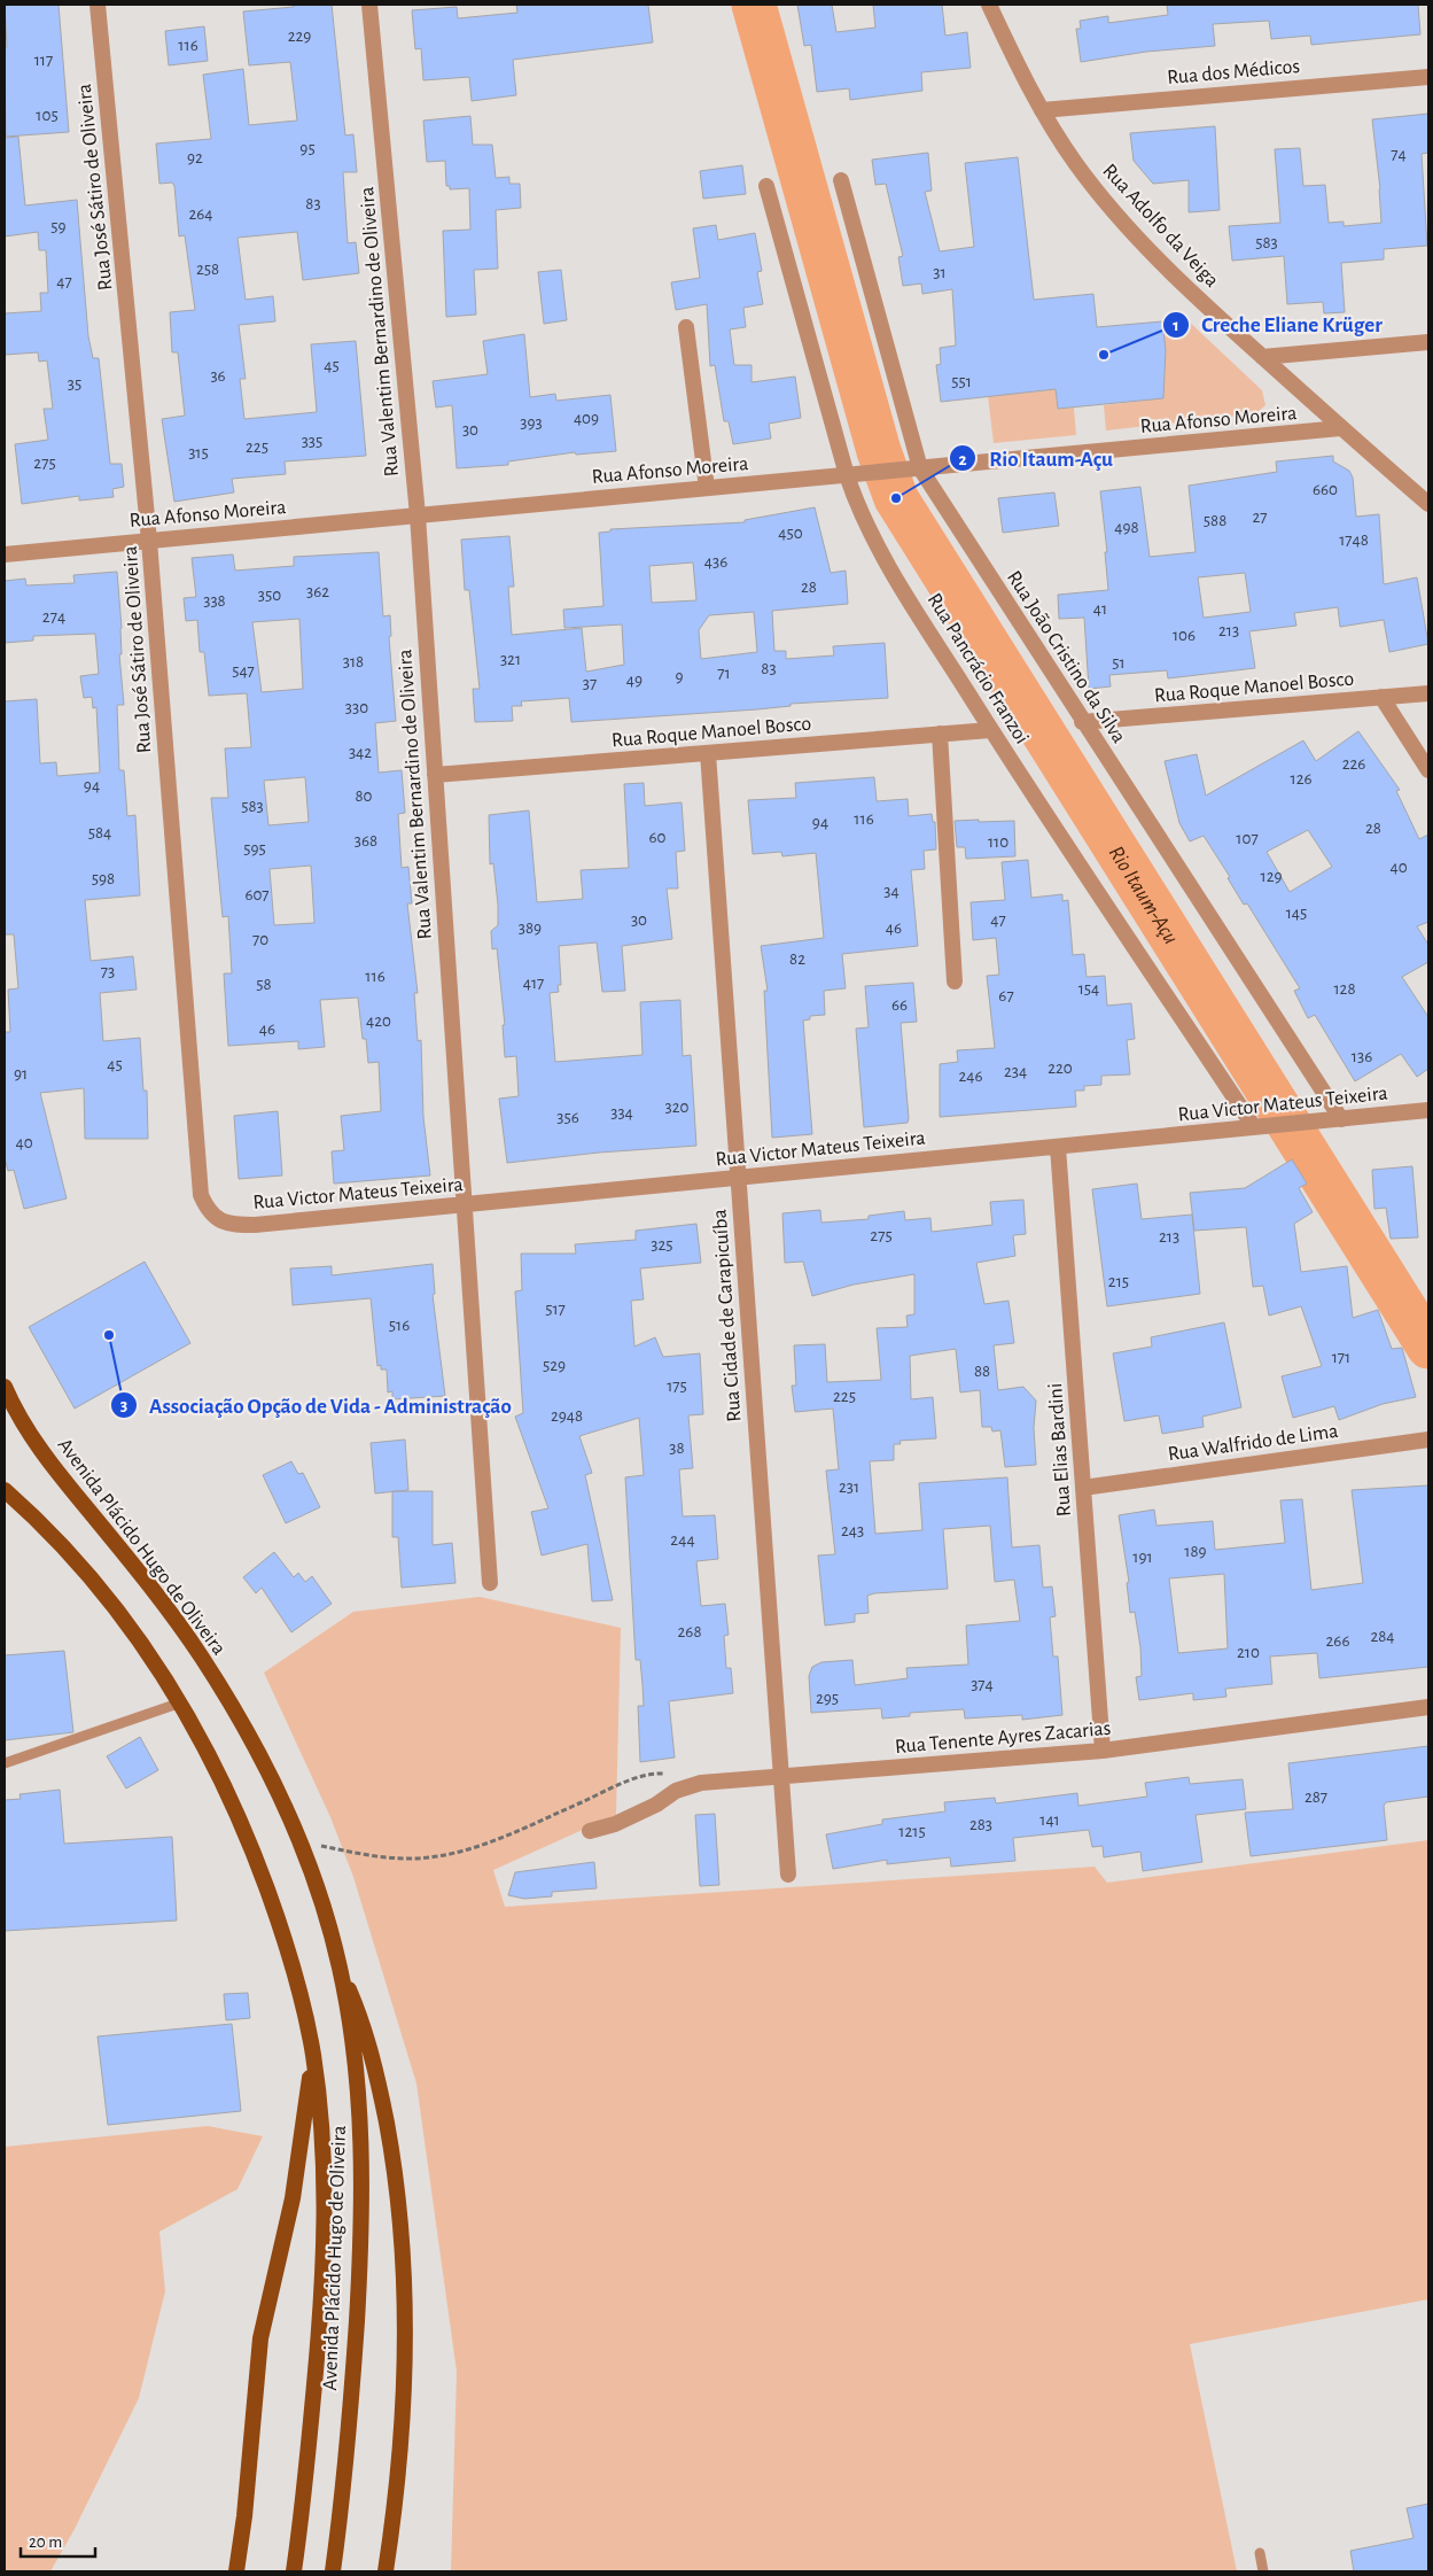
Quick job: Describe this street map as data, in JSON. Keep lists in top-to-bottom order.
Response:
{
  "streets": {
    "main road": ["Avenida Plácido Hugo de Oliveira"],
    "street": [
      "Rua dos Médicos",
      "Rua José Sátiro de Oliveira",
      "Rua Adolfo da Veiga",
      "Rua Valentim Bernardino de Oliveira",
      "Rua Afonso Moreira",
      "Rua João Cristino da Silva",
      "Rua Pancrácio Franzoi",
      "Rua Roque Manoel Bosco",
      "Rua Victor Mateus Teixeira",
      "Rua Cidade de Carapicuíba",
      "Rua Walfrido de Lima",
      "Rua Elias Bardini",
      "Rua Tenente Ayres Zacarias"
    ]
  },
  "crossings": [
    ["Rua dos Médicos", "Rua Adolfo da Veiga"],
    ["Rua José Sátiro de Oliveira", "Rua Afonso Moreira"],
    ["Rua José Sátiro de Oliveira", "Rua Victor Mateus Teixeira"],
    ["Rua Adolfo da Veiga", "Rua Afonso Moreira"],
    ["Rua Valentim Bernardino de Oliveira", "Rua Afonso Moreira"],
    ["Rua Valentim Bernardino de Oliveira", "Rua Roque Manoel Bosco"],
    ["Rua Valentim Bernardino de Oliveira", "Rua Victor Mateus Teixeira"],
    ["Rua Afonso Moreira", "Rua João Cristino da Silva"],
    ["Rua Afonso Moreira", "Rua Pancrácio Franzoi"],
    ["Rua João Cristino da Silva", "Rua Roque Manoel Bosco"],
    ["Rua João Cristino da Silva", "Rua Victor Mateus Teixeira"],
    ["Rua Pancrácio Franzoi", "Rua Roque Manoel Bosco"],
    ["Rua Pancrácio Franzoi", "Rua Victor Mateus Teixeira"],
    ["Rua Roque Manoel Bosco", "Rua Cidade de Carapicuíba"],
    ["Rua Victor Mateus Teixeira", "Rua Cidade de Carapicuíba"],
    ["Rua Victor Mateus Teixeira", "Rua Elias Bardini"],
    ["Rua Cidade de Carapicuíba", "Rua Tenente Ayres Zacarias"],
    ["Rua Walfrido de Lima", "Rua Elias Bardini"],
    ["Rua Elias Bardini", "Rua Tenente Ayres Zacarias"]
  ],
  "water": ["Rio Itaum-Açu"],
  "places": ["Creche Eliane Krüger", "Rio Itaum-Açu", "Associação Opção de Vida - Administração"],
  "house_numbers": [
    "229",
    "116",
    "117",
    "105",
    "95",
    "74",
    "92",
    "83",
    "264",
    "59",
    "583",
    "258",
    "31",
    "47",
    "45",
    "36",
    "551",
    "35",
    "409",
    "393",
    "30",
    "335",
    "225",
    "315",
    "275",
    "660",
    "27",
    "588",
    "498",
    "450",
    "1748",
    "436",
    "28",
    "362",
    "350",
    "338",
    "41",
    "274",
    "213",
    "106",
    "321",
    "318",
    "51",
    "83",
    "547",
    "71",
    "9",
    "49",
    "37",
    "330",
    "342",
    "226",
    "126",
    "94",
    "80",
    "583",
    "116",
    "94",
    "28",
    "584",
    "60",
    "107",
    "368",
    "110",
    "595",
    "40",
    "129",
    "598",
    "34",
    "607",
    "145",
    "30",
    "47",
    "389",
    "46",
    "70",
    "82",
    "73",
    "116",
    "417",
    "58",
    "154",
    "128",
    "67",
    "66",
    "420",
    "46",
    "136",
    "45",
    "220",
    "234",
    "91",
    "246",
    "320",
    "334",
    "356",
    "40",
    "275",
    "213",
    "325",
    "215",
    "517",
    "516",
    "171",
    "529",
    "88",
    "175",
    "225",
    "2948",
    "38",
    "231",
    "243",
    "244",
    "189",
    "191",
    "268",
    "284",
    "266",
    "210",
    "374",
    "295",
    "287",
    "141",
    "283",
    "1215"
  ],
  "scale_bar": "20 m"
}
